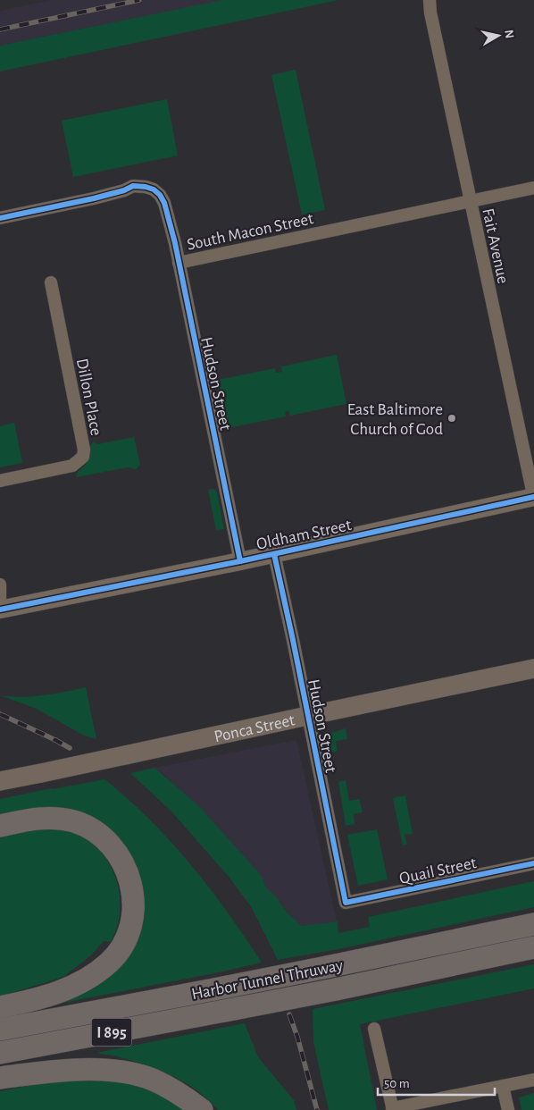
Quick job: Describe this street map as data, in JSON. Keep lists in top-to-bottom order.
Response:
{
  "streets": {
    "highway": ["Harbor Tunnel Thruway", "I 895"],
    "main road": ["Ponca Street"],
    "street": [
      "South Macon Street",
      "Fait Avenue",
      "Hudson Street",
      "Dillon Place",
      "Oldham Street",
      "Quail Street"
    ]
  },
  "crossings": [
    ["South Macon Street", "Fait Avenue"],
    ["South Macon Street", "Hudson Street"],
    ["Fait Avenue", "Oldham Street"],
    ["Hudson Street", "Oldham Street"],
    ["Hudson Street", "Ponca Street"],
    ["Hudson Street", "Quail Street"]
  ],
  "places": ["East Baltimore Church of God"],
  "scale_bar": "50 m",
  "north": "right"
}
